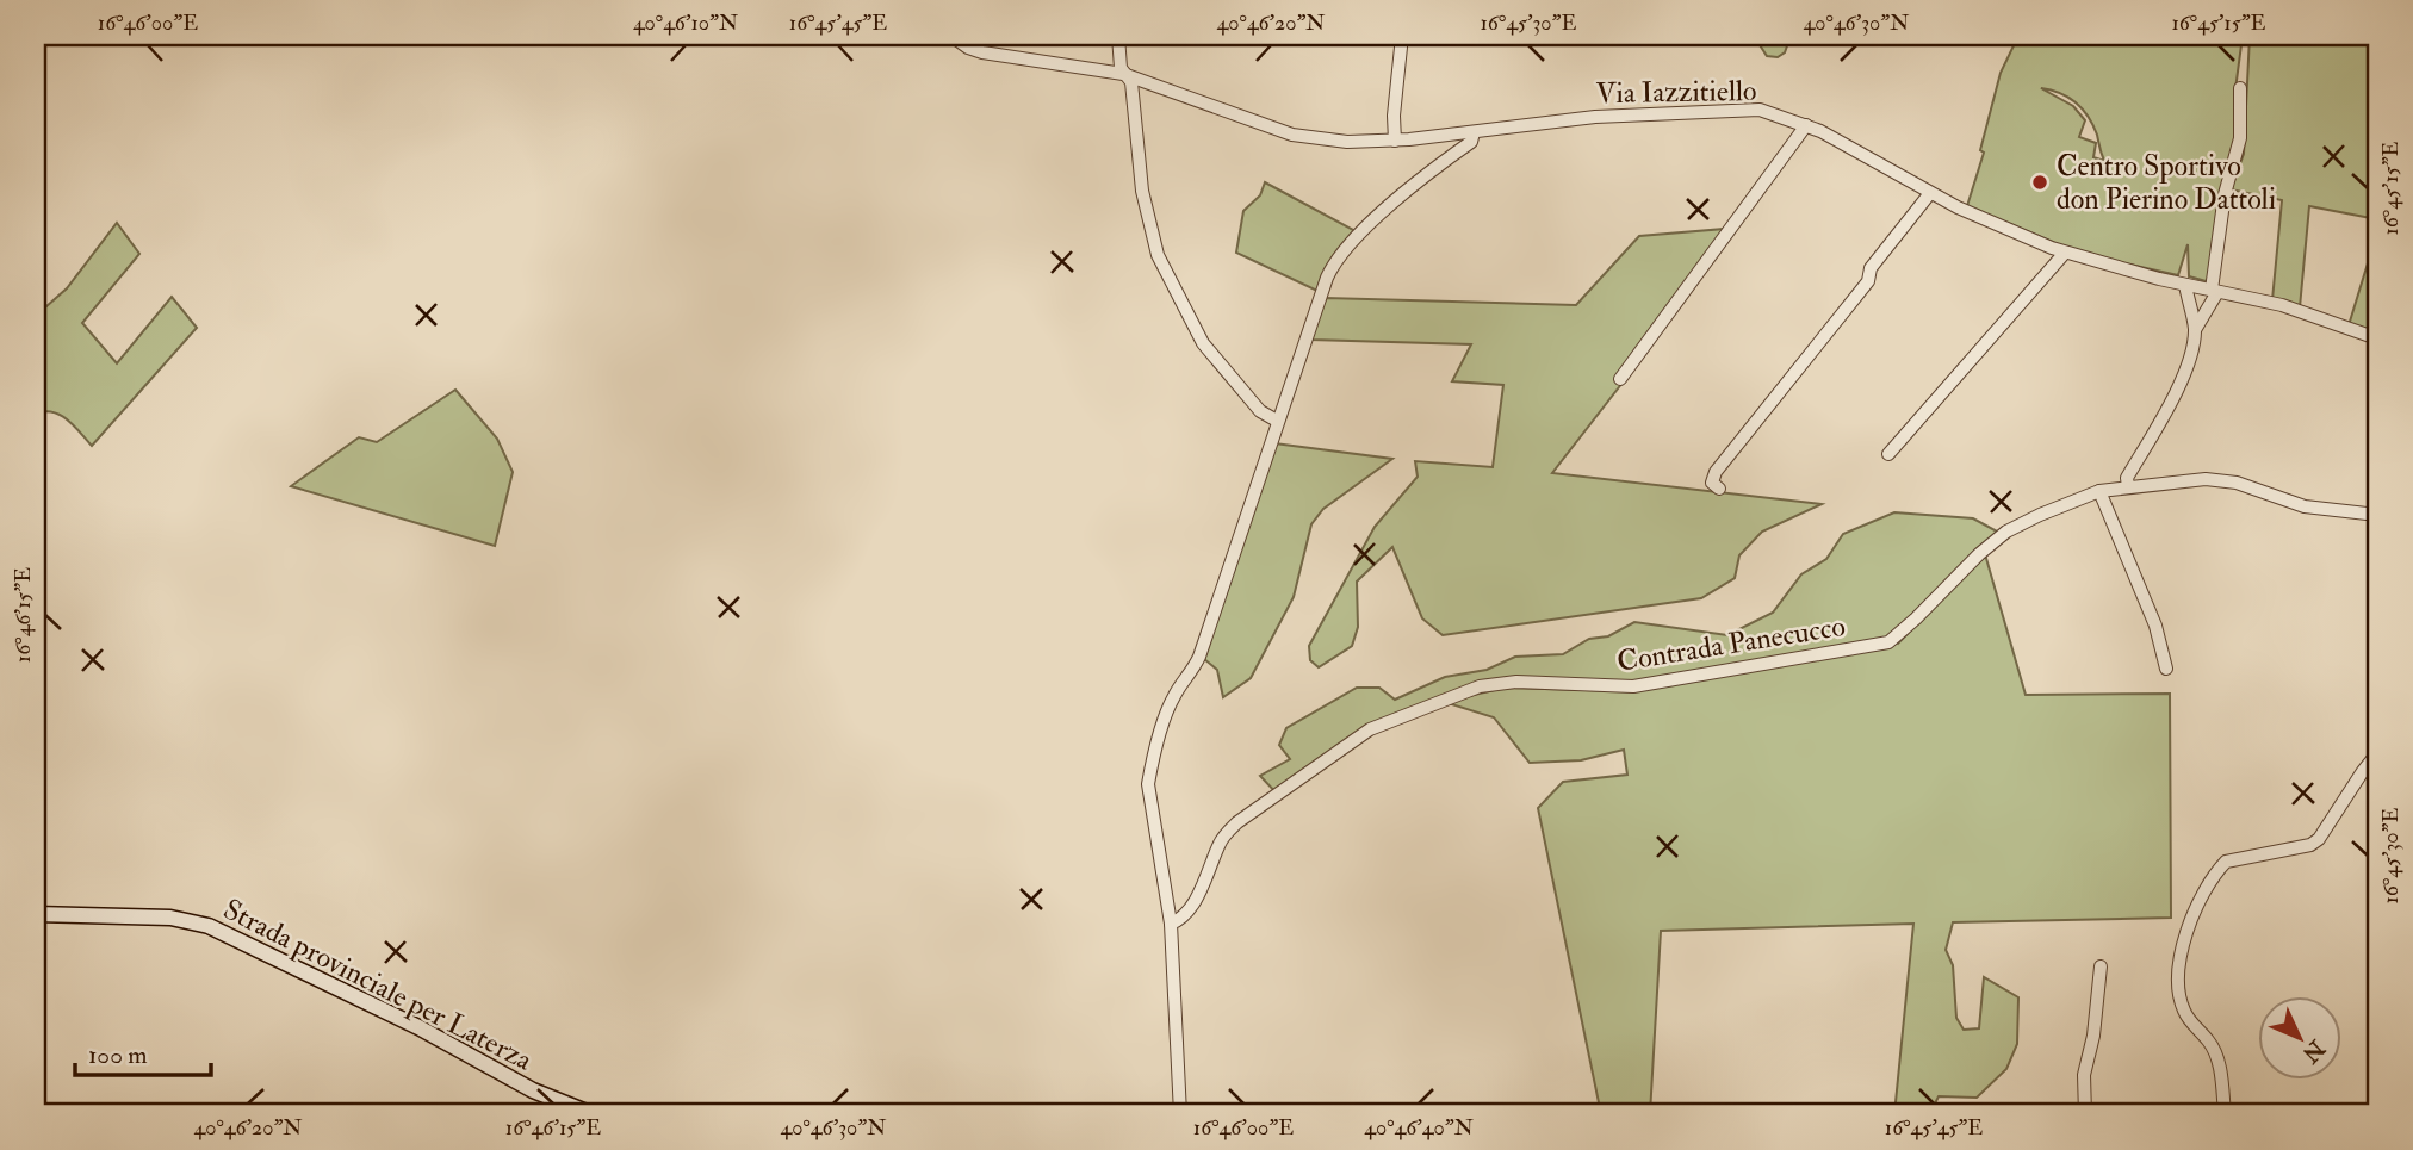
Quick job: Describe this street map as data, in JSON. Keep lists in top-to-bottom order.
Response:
{
  "streets": {
    "main road": ["Strada provinciale per Laterza"],
    "street": ["Via Iazzitiello", "Contrada Panecucco"]
  },
  "places": ["Centro Sportivo don Pierino Dattoli"],
  "scale_bar": "100 m",
  "north": "bottom right",
  "coordinates": [
    "16°46'00\"E",
    "40°46'10\"N",
    "16°45'45\"E",
    "40°46'20\"N",
    "16°45'30\"E",
    "40°46'30\"N",
    "16°45'15\"E",
    "16°46'15\"E",
    "40°46'40\"N"
  ]
}
